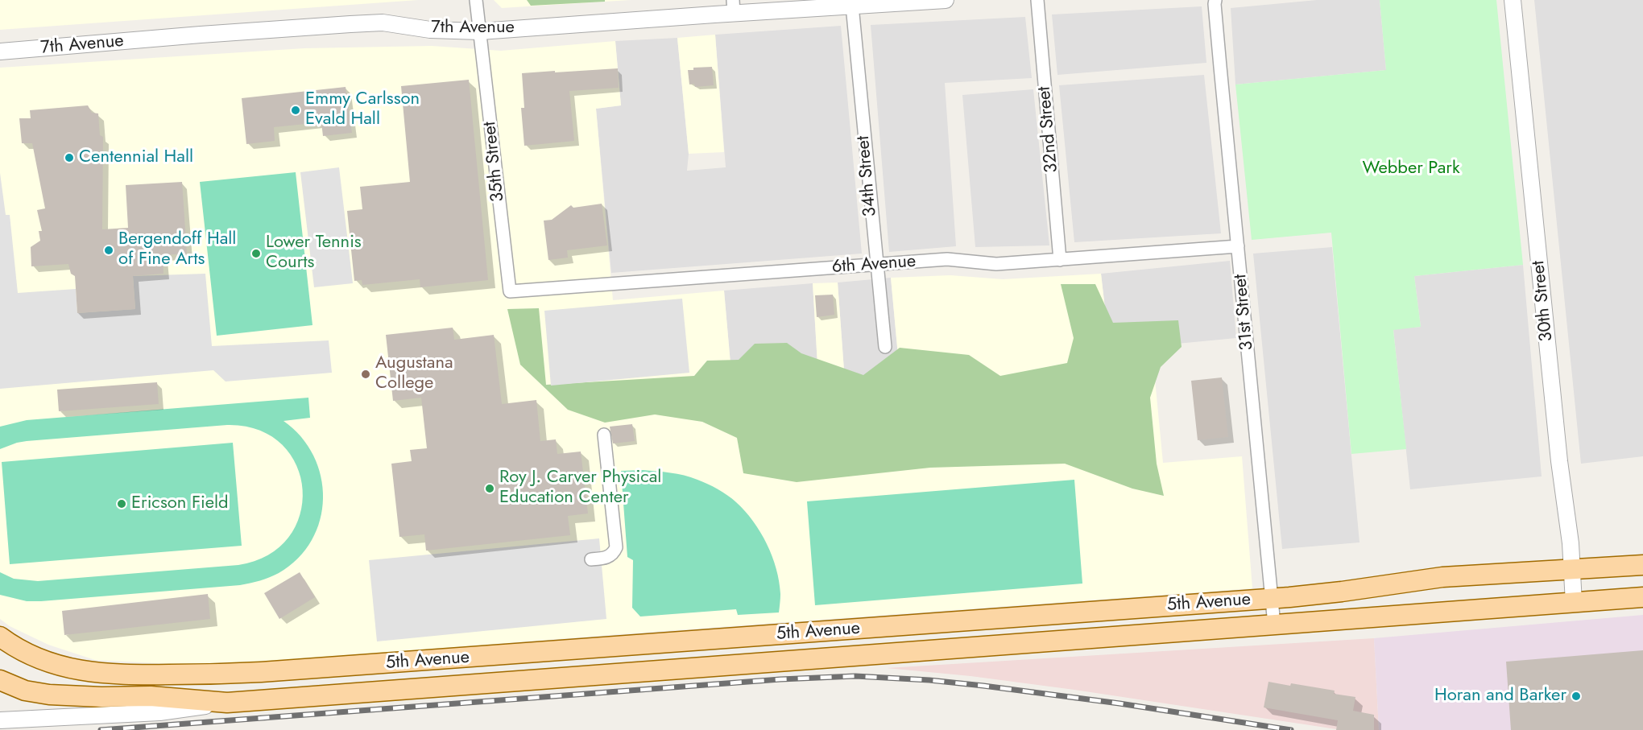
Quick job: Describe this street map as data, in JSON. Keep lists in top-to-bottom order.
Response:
{
  "streets": {
    "main road": ["5th Avenue"],
    "street": [
      "7th Avenue",
      "32nd Street",
      "35th Street",
      "34th Street",
      "6th Avenue",
      "30th Street",
      "31st Street"
    ]
  },
  "crossings": [
    ["7th Avenue", "35th Street"],
    ["7th Avenue", "34th Street"],
    ["32nd Street", "6th Avenue"],
    ["35th Street", "6th Avenue"],
    ["34th Street", "6th Avenue"],
    ["6th Avenue", "31st Street"],
    ["30th Street", "5th Avenue"],
    ["31st Street", "5th Avenue"]
  ],
  "parks": ["Webber Park"],
  "places": [
    "Emmy Carlsson Evald Hall",
    "Centennial Hall",
    "Bergendoff Hall of Fine Arts",
    "Lower Tennis Courts",
    "Augustana College",
    "Roy J. Carver Physical Education Center",
    "Ericson Field",
    "Horan and Barker"
  ]
}
